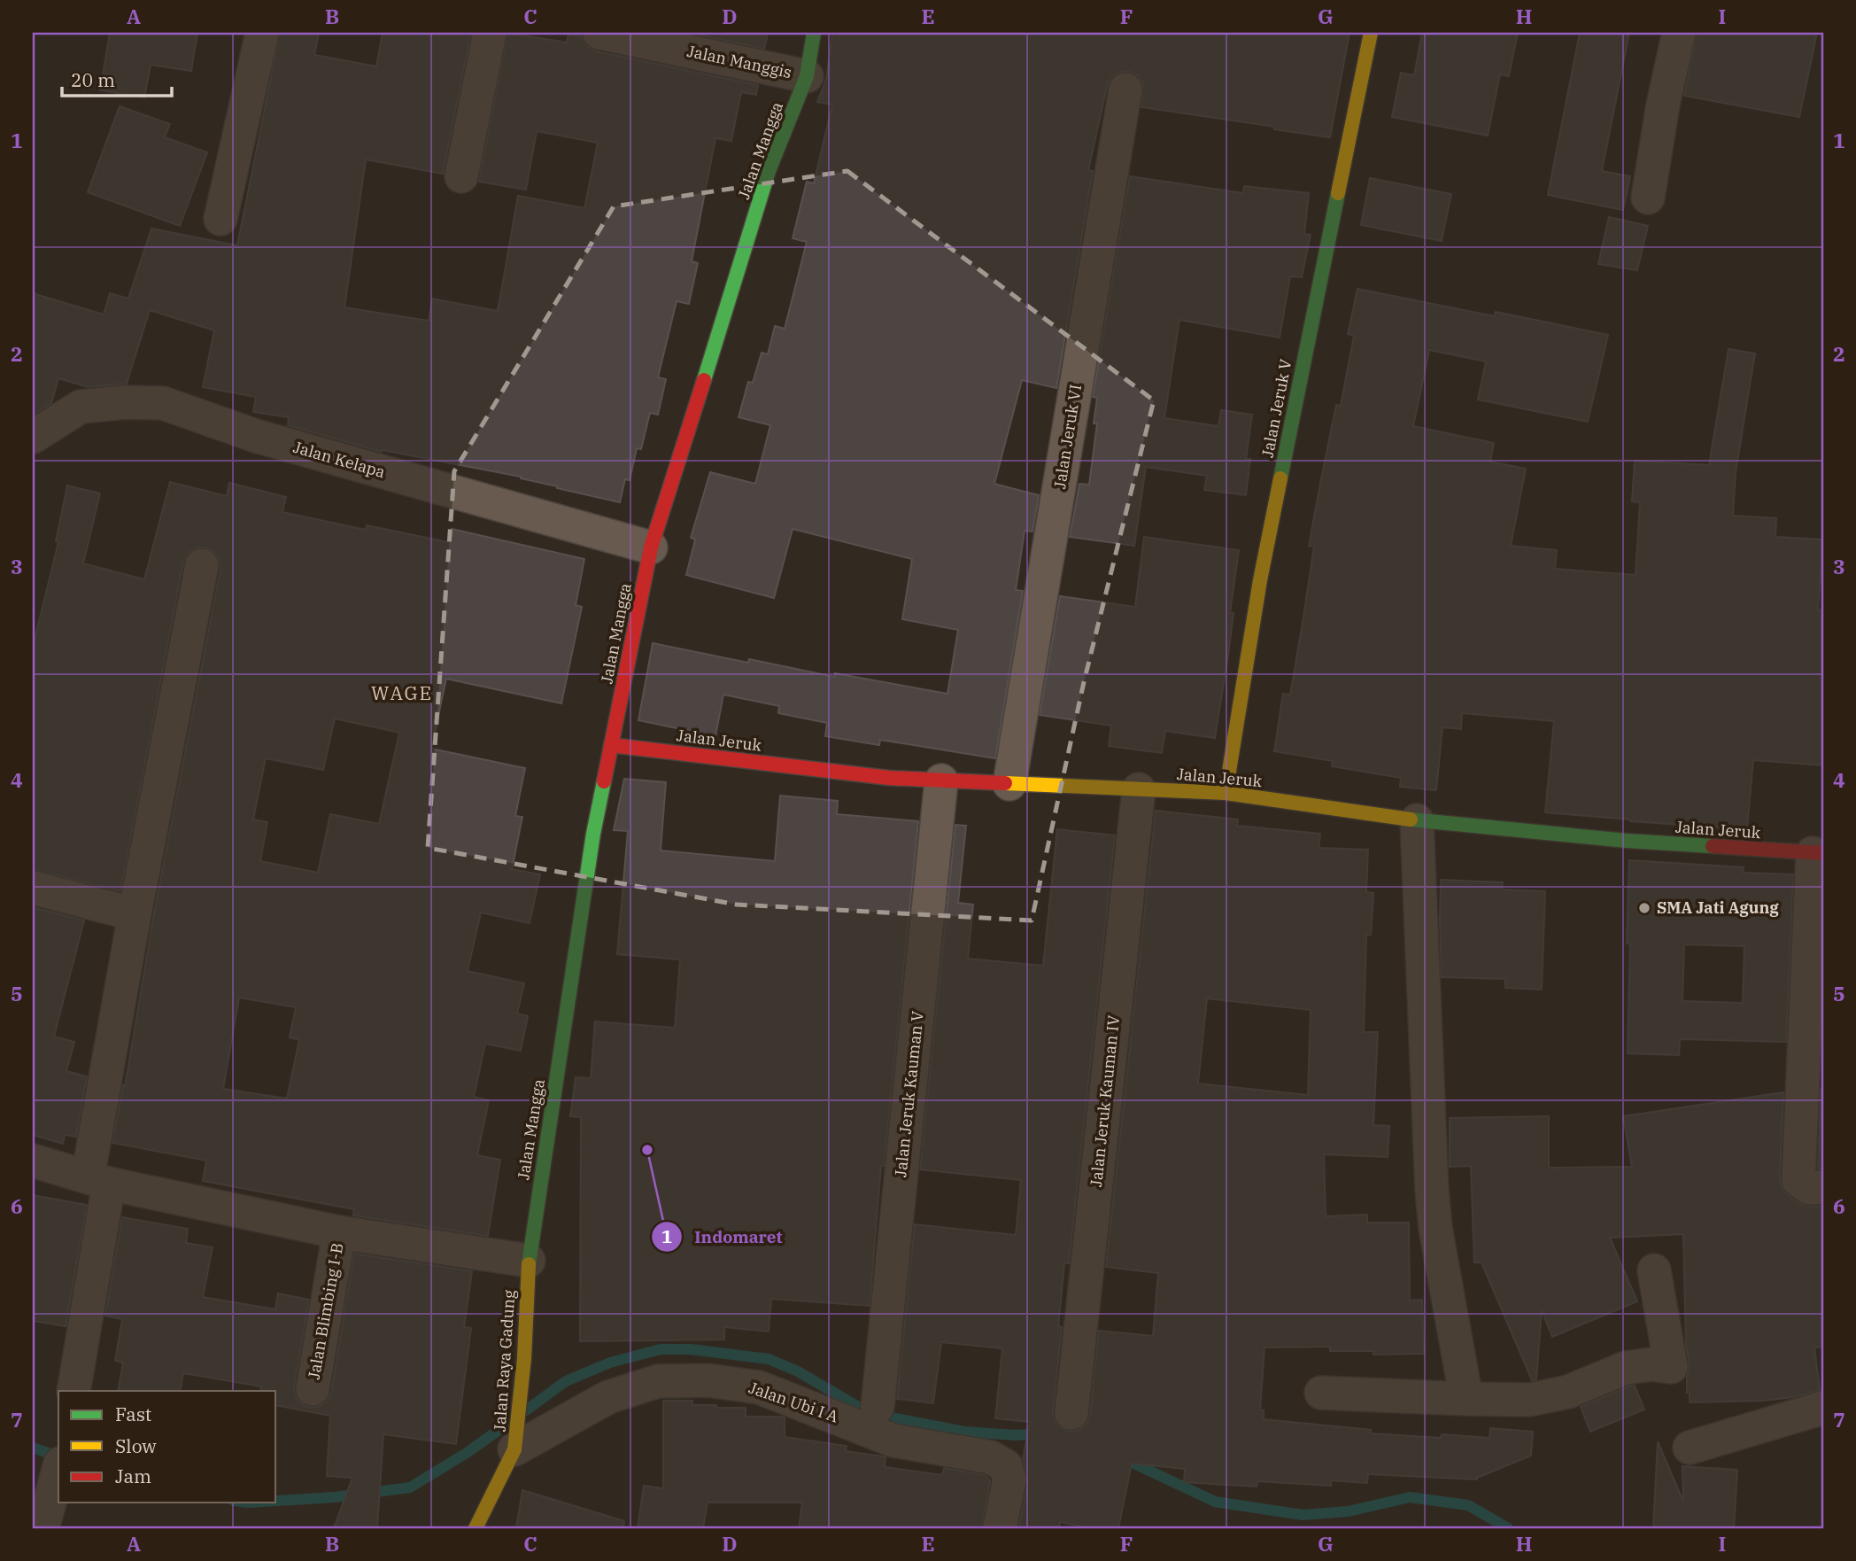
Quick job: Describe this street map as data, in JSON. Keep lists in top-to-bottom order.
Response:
{
  "streets": {
    "street": [
      "Jalan Manggis",
      "Jalan Mangga",
      "Jalan Jeruk V",
      "Jalan Jeruk VI",
      "Jalan Kelapa",
      "Jalan Jeruk",
      "Jalan Jeruk Kauman V",
      "Jalan Jeruk Kauman IV",
      "Jalan Blimbing I-B",
      "Jalan Raya Gadung",
      "Jalan Ubi I A"
    ]
  },
  "crossings": [
    ["Jalan Manggis", "Jalan Mangga"],
    ["Jalan Mangga", "Jalan Kelapa"],
    ["Jalan Mangga", "Jalan Jeruk"],
    ["Jalan Mangga", "Jalan Raya Gadung"],
    ["Jalan Jeruk V", "Jalan Jeruk"],
    ["Jalan Jeruk VI", "Jalan Jeruk"],
    ["Jalan Jeruk", "Jalan Jeruk Kauman V"],
    ["Jalan Jeruk", "Jalan Jeruk Kauman IV"],
    ["Jalan Raya Gadung", "Jalan Ubi I A"]
  ],
  "districts": ["WAGE"],
  "places": ["SMA Jati Agung", "Indomaret"],
  "legend": ["Fast", "Slow", "Jam"],
  "scale_bar": "20 m",
  "grid": {
    "columns": [
      "A",
      "B",
      "C",
      "D",
      "E",
      "F",
      "G",
      "H",
      "I"
    ],
    "rows": [
      "1",
      "2",
      "3",
      "4",
      "5",
      "6",
      "7"
    ]
  }
}
